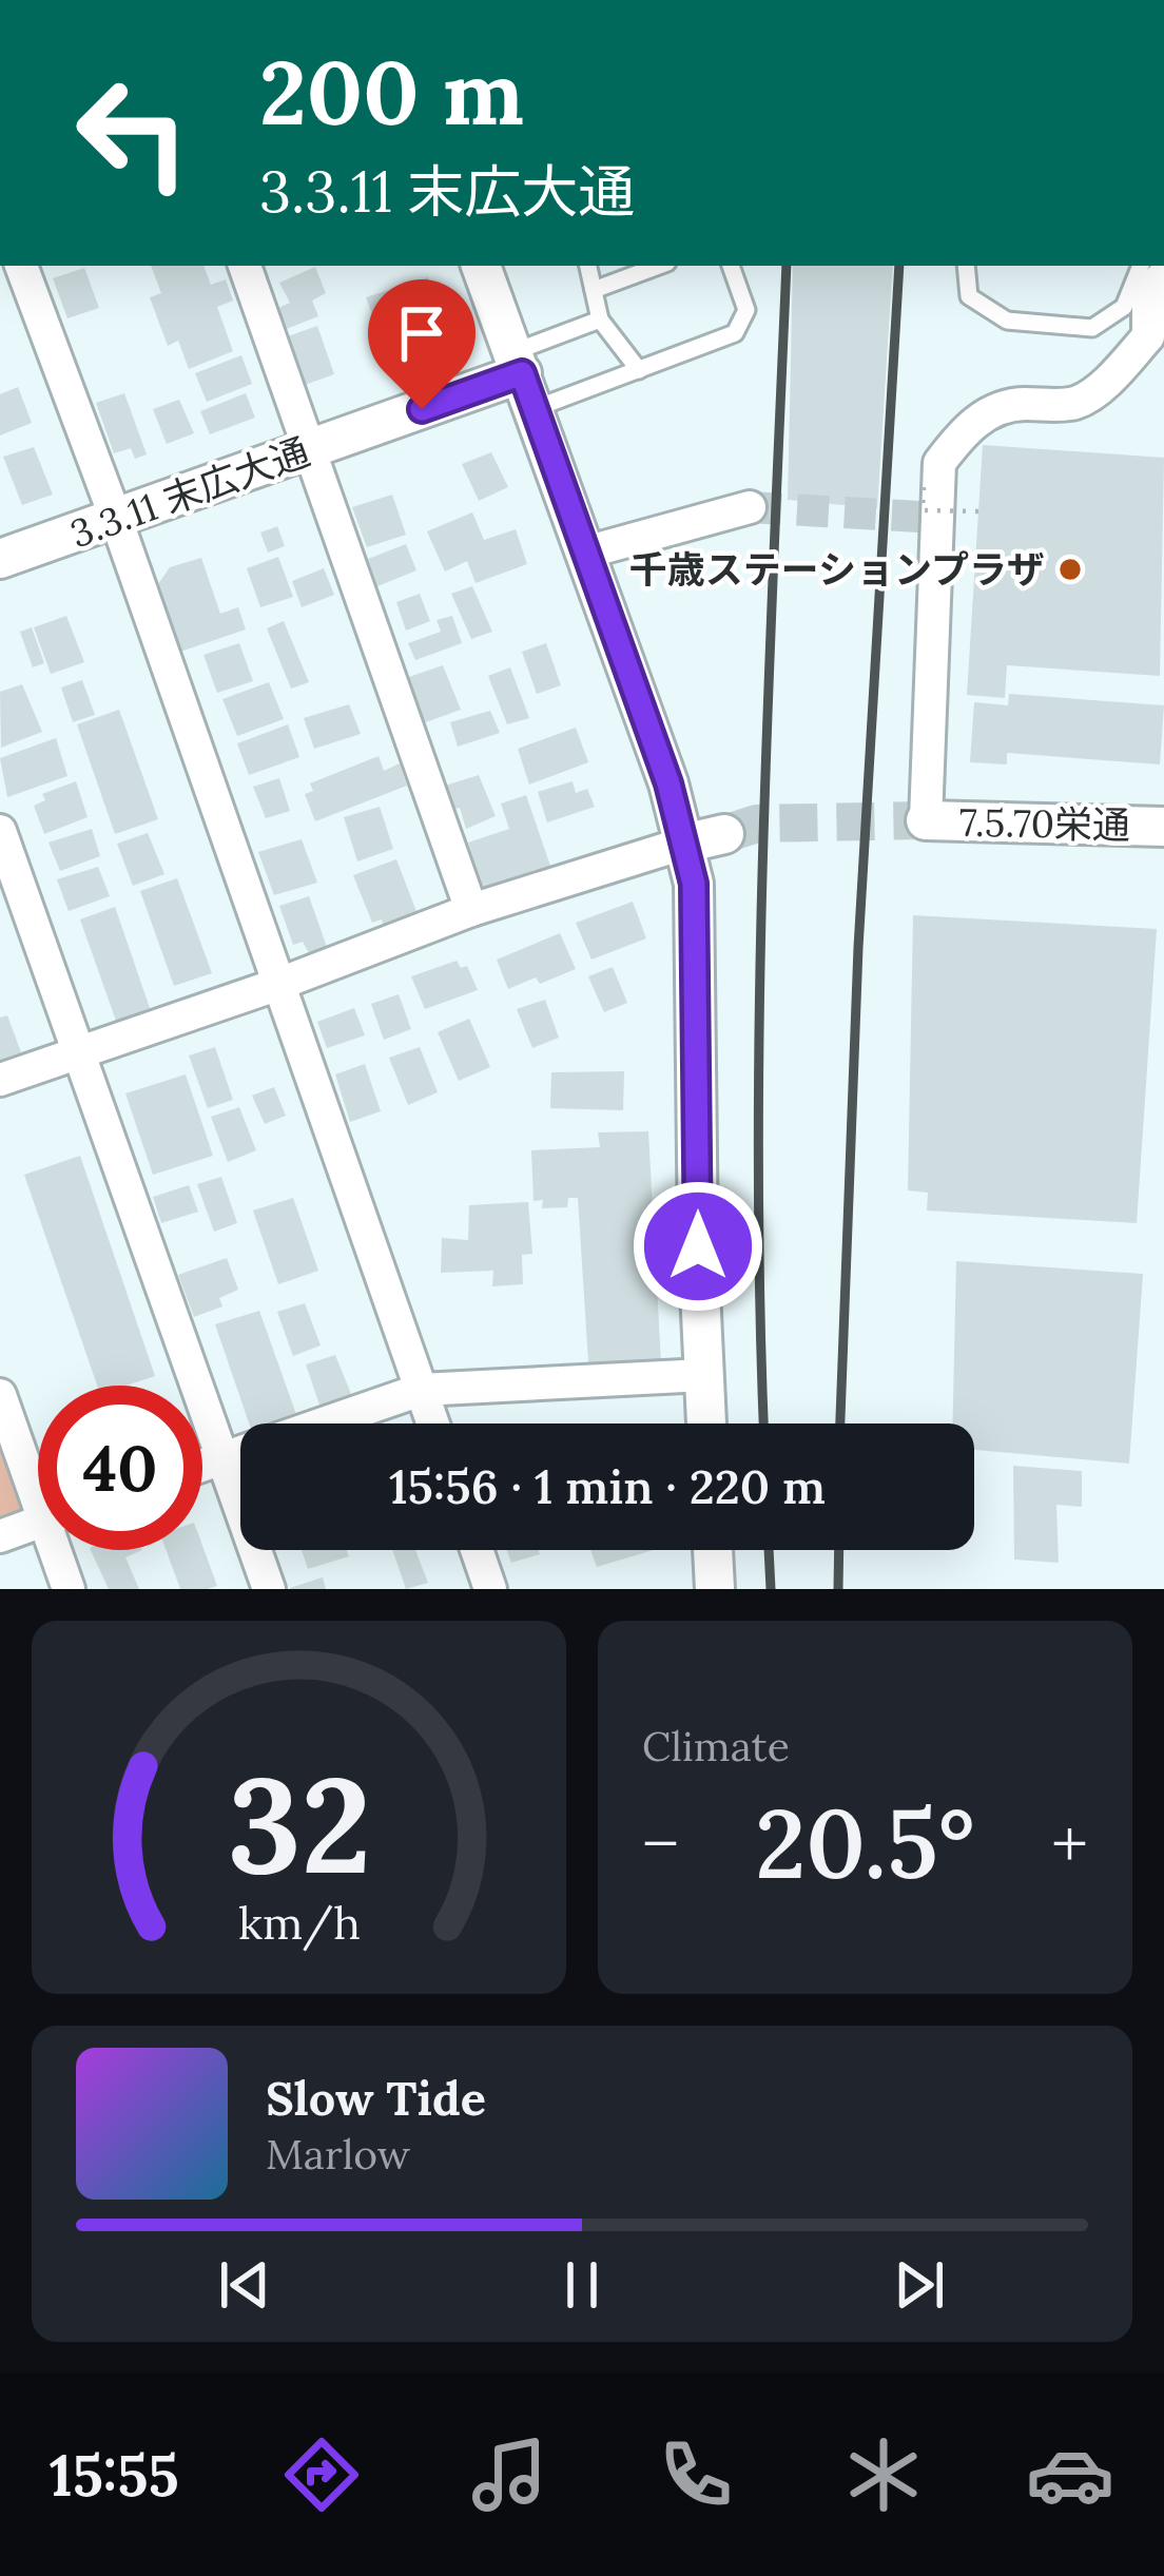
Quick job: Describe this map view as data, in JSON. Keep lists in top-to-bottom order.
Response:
{
  "streets": {
    "street": ["3.3.11 末広大通", "7.5.70栄通"]
  },
  "places": ["千歳ステーションプラザ"],
  "page": {
    "turn": ["200 m", "3.3.11 末広大通"],
    "limit": "40",
    "trip": "15:56 · 1 min · 220 m",
    "tile": "Climate",
    "heat": ["−", "20.5°", "+"],
    "song": ["Slow Tide", "Marlow"],
    "tabs": "15:55",
    "gauge": ["32", "km/h"]
  }
}
